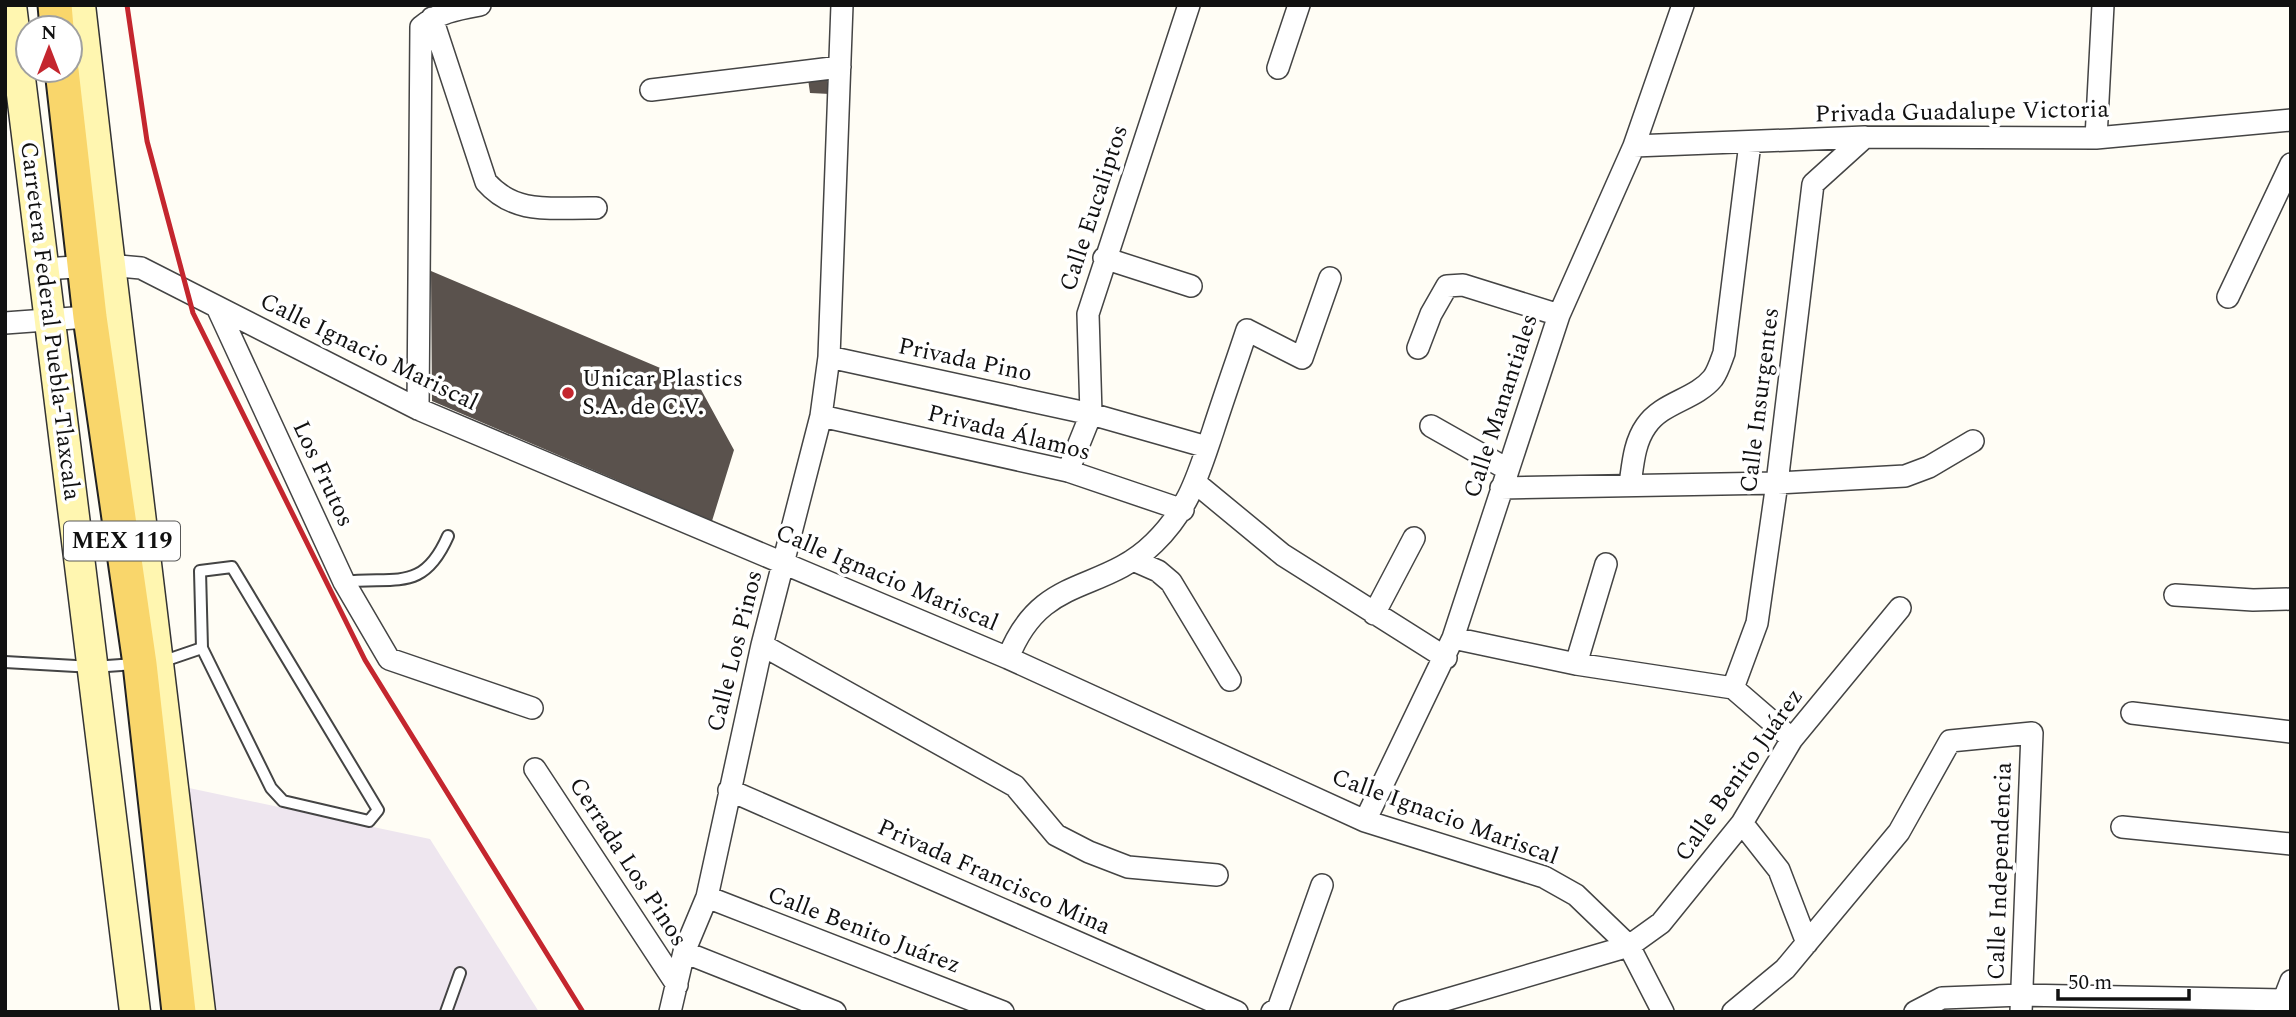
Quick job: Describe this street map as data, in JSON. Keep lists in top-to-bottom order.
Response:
{
  "streets": {
    "main road": ["Carretera Federal Puebla-Tlaxcala", "MEX 119"],
    "street": [
      "Privada Guadalupe Victoria",
      "Calle Eucaliptos",
      "Calle Ignacio Mariscal",
      "Privada Pino",
      "Calle Insurgentes",
      "Calle Manantiales",
      "Privada Álamos",
      "Los Frutos",
      "Calle Los Pinos",
      "Calle Benito Juárez",
      "Cerrada Los Pinos",
      "Calle Independencia",
      "Privada Francisco Mina"
    ]
  },
  "crossings": [
    ["Privada Guadalupe Victoria", "Calle Insurgentes"],
    ["Privada Guadalupe Victoria", "Calle Manantiales"],
    ["Calle Eucaliptos", "Privada Pino"],
    ["Calle Eucaliptos", "Privada Álamos"],
    ["Carretera Federal Puebla-Tlaxcala", "Calle Ignacio Mariscal"],
    ["Calle Ignacio Mariscal", "Calle Manantiales"],
    ["Calle Ignacio Mariscal", "Los Frutos"],
    ["Calle Ignacio Mariscal", "Calle Los Pinos"],
    ["Calle Ignacio Mariscal", "Calle Benito Juárez"],
    ["Privada Pino", "Calle Los Pinos"],
    ["Privada Álamos", "Calle Los Pinos"],
    ["Calle Los Pinos", "Calle Benito Juárez"],
    ["Calle Los Pinos", "Cerrada Los Pinos"],
    ["Calle Los Pinos", "Privada Francisco Mina"]
  ],
  "places": ["Unicar Plastics S.A. de C.V."],
  "scale_bar": "50 m",
  "north": "top"
}
